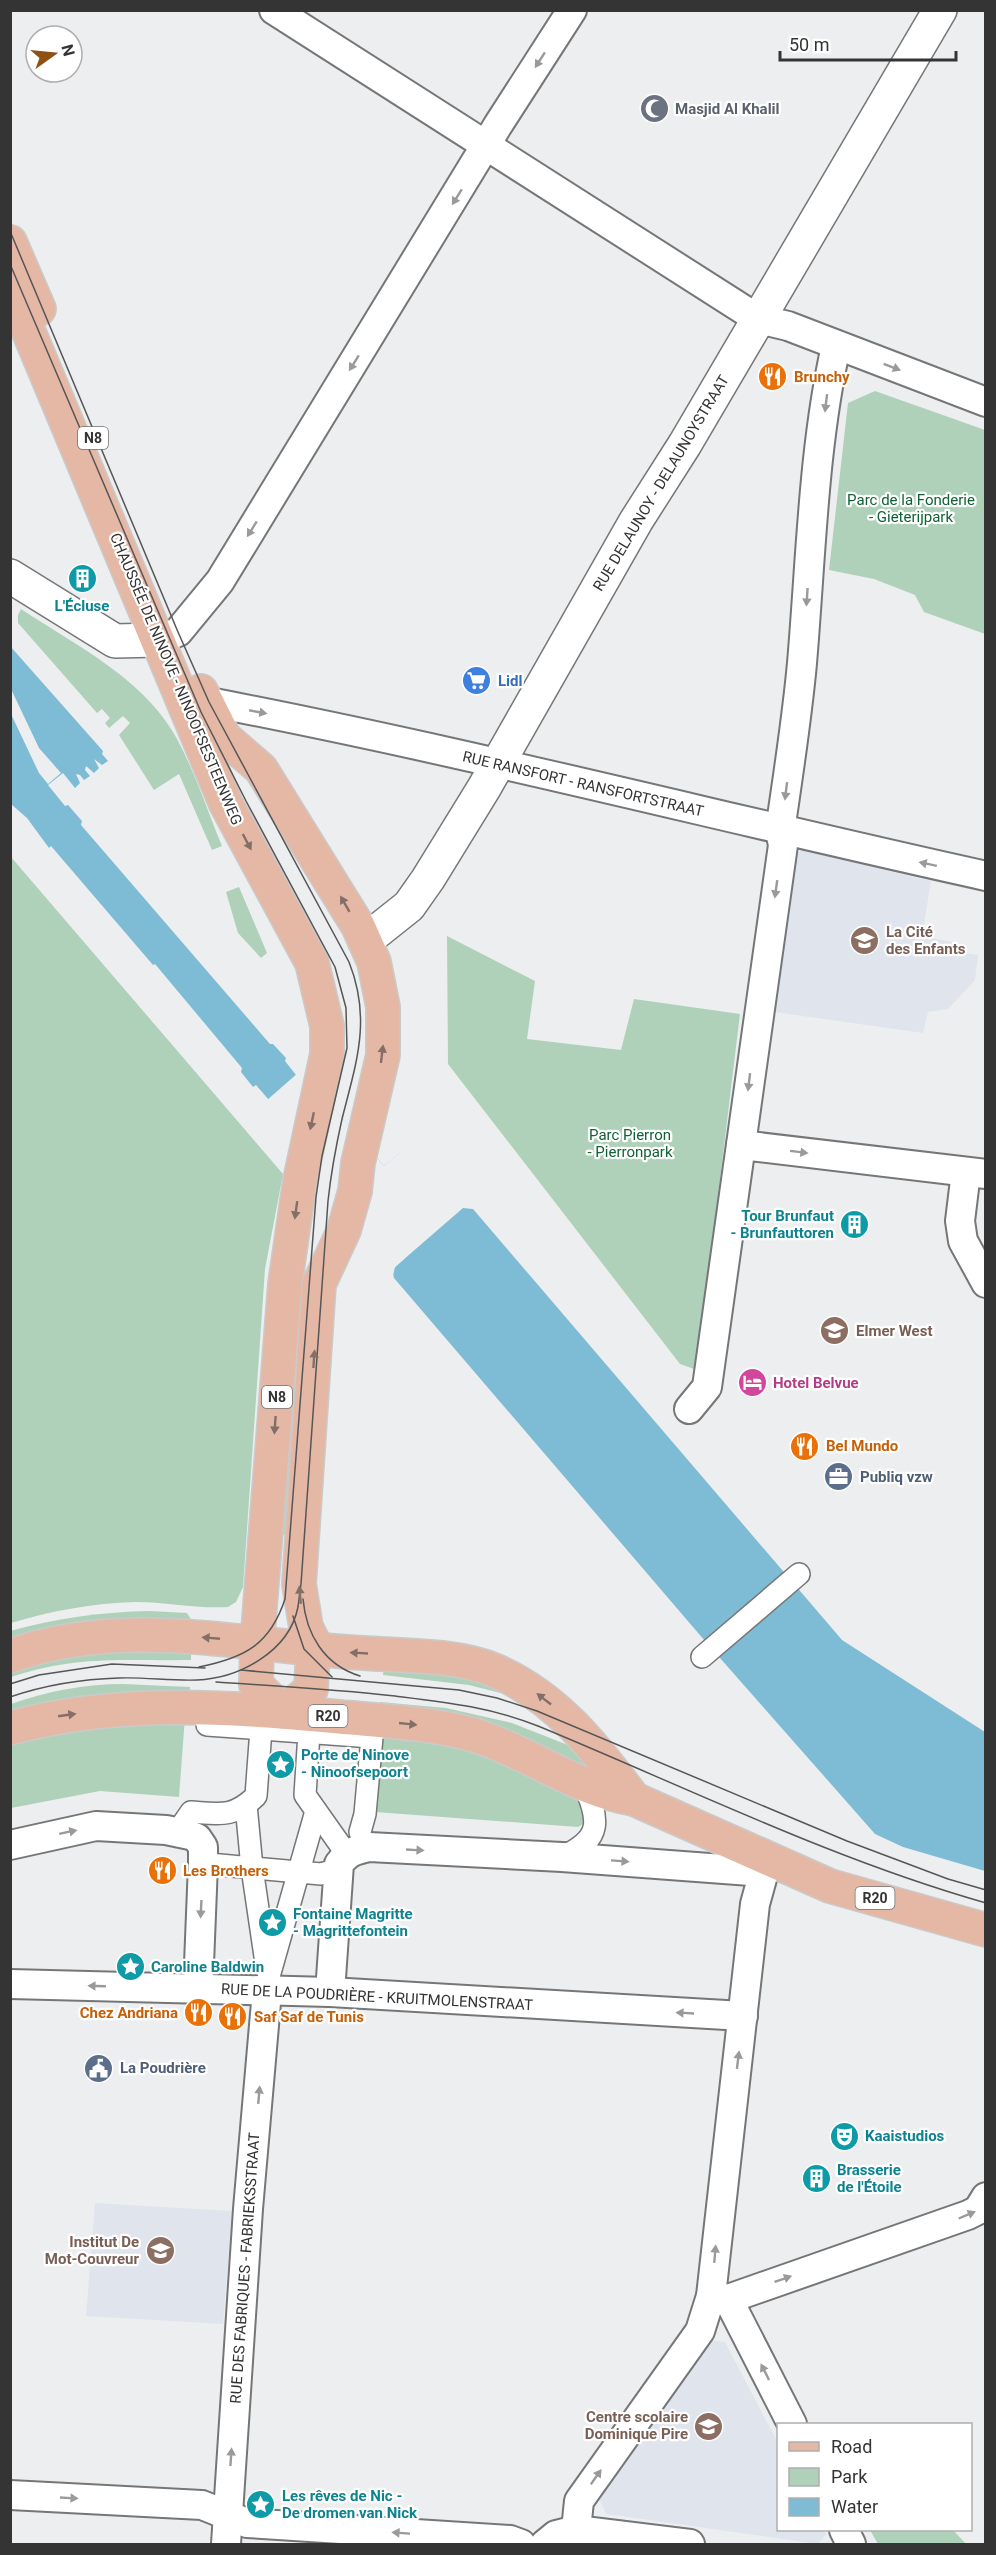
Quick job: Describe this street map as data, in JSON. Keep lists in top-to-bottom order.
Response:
{
  "streets": {
    "main road": ["N8", "CHAUSSÉE DE NINOVE - NINOOFSESTEENWEG", "R20"],
    "street": [
      "RUE DELAUNOY - DELAUNOYSTRAAT",
      "RUE RANSFORT - RANSFORTSTRAAT",
      "RUE DE LA POUDRIÈRE - KRUITMOLENSTRAAT",
      "RUE DES FABRIQUES - FABRIEKSSTRAAT"
    ]
  },
  "crossings": [
    ["RUE DELAUNOY - DELAUNOYSTRAAT", "CHAUSSÉE DE NINOVE - NINOOFSESTEENWEG"],
    ["RUE DELAUNOY - DELAUNOYSTRAAT", "RUE RANSFORT - RANSFORTSTRAAT"],
    ["CHAUSSÉE DE NINOVE - NINOOFSESTEENWEG", "RUE RANSFORT - RANSFORTSTRAAT"],
    ["CHAUSSÉE DE NINOVE - NINOOFSESTEENWEG", "R20"],
    ["RUE DE LA POUDRIÈRE - KRUITMOLENSTRAAT", "RUE DES FABRIQUES - FABRIEKSSTRAAT"]
  ],
  "one_way": ["RUE DES FABRIQUES - FABRIEKSSTRAAT"],
  "parks": ["Parc de la Fonderie - Gieterijpark", "Parc Pierron - Pierronpark"],
  "places": {
    "mosque": ["Masjid Al Khalil"],
    "restaurant": [
      "Brunchy",
      "Bel Mundo",
      "Les Brothers",
      "Chez Andriana",
      "Saf Saf de Tunis"
    ],
    "building": ["L'Écluse", "Tour Brunfaut - Brunfauttoren", "Brasserie de l'Étoile"],
    "supermarket": ["Lidl"],
    "school or university": [
      "La Cité des Enfants",
      "Elmer West",
      "Institut De Mot-Couvreur",
      "Centre scolaire Dominique Pire"
    ],
    "hotel": ["Hotel Belvue"],
    "office": ["Publiq vzw"],
    "place": [
      "Porte de Ninove - Ninoofsepoort",
      "Fontaine Magritte - Magrittefontein",
      "Caroline Baldwin",
      "Les rêves de Nic - De dromen van Nick"
    ],
    "public building": ["La Poudrière"],
    "theatre": ["Kaaistudios"]
  },
  "legend": ["Road", "Park", "Water"],
  "scale_bar": "50 m",
  "north": "right"
}
